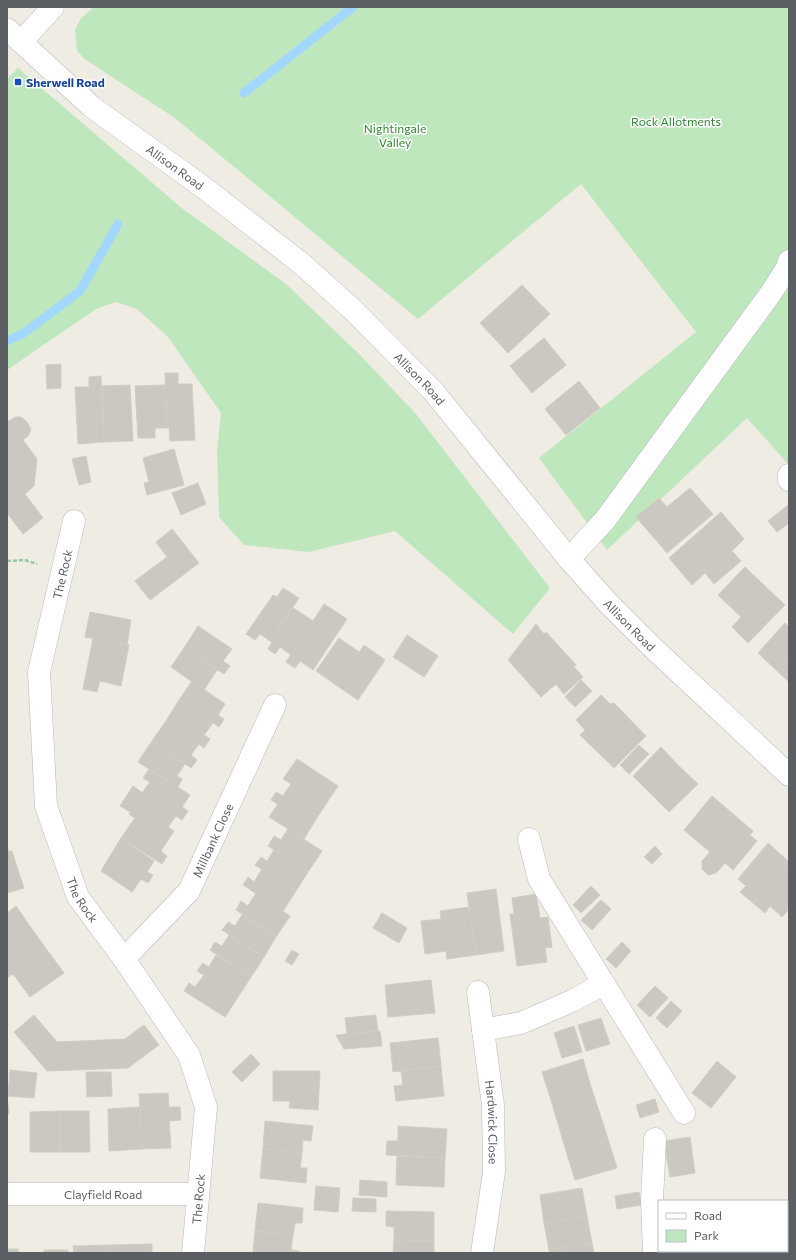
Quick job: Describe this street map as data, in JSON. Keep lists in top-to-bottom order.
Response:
{
  "streets": {
    "street": [
      "Allison Road",
      "The Rock",
      "Millbank Close",
      "Hardwick Close",
      "Clayfield Road"
    ]
  },
  "crossings": [
    ["The Rock", "Millbank Close"],
    ["The Rock", "Clayfield Road"]
  ],
  "parks": ["Rock Allotments", "Nightingale Valley"],
  "places": {
    "transit": ["Sherwell Road"]
  },
  "legend": ["Road", "Park"]
}
